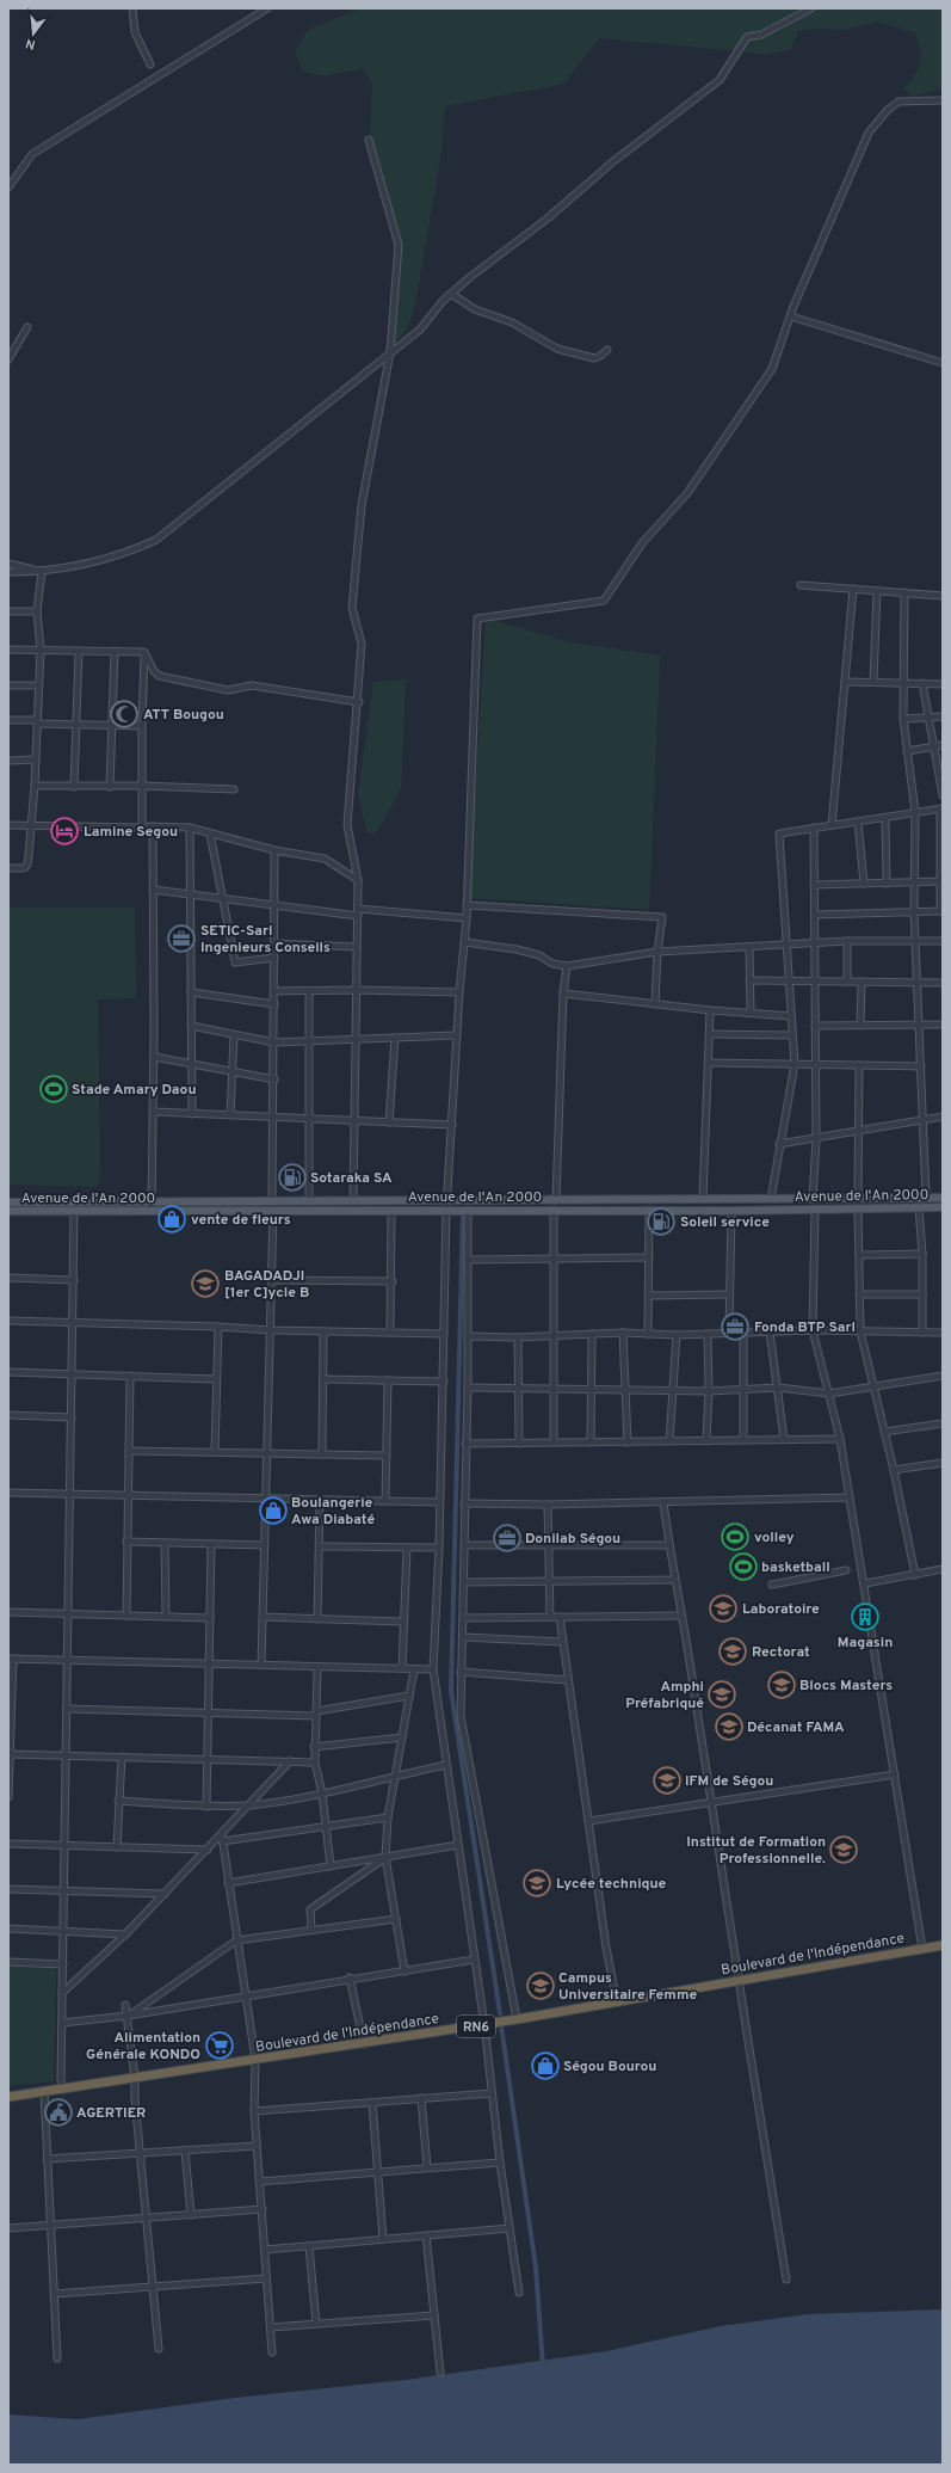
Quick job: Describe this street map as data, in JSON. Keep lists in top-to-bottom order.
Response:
{
  "streets": {
    "highway": ["Boulevard de l'Indépendance", "RN6"],
    "main road": ["Avenue de l'An 2000"]
  },
  "places": {
    "mosque": ["ATT Bougou"],
    "hotel": ["Lamine Segou"],
    "office": ["SETIC-Sarl Ingenieurs Conseils", "Fonda BTP Sarl", "Donilab Ségou"],
    "sports": ["Stade Amary Daou", "volley", "basketball"],
    "fuel station": ["Sotaraka SA", "Soleil service"],
    "shop": ["vente de fleurs", "Boulangerie Awa Diabaté", "Ségou Bourou"],
    "school or university": [
      "BAGADADJI [1er C]ycle B",
      "Laboratoire",
      "Rectorat",
      "Blocs Masters",
      "Amphi Préfabriqué",
      "Décanat FAMA",
      "IFM de Ségou",
      "Institut de Formation Professionnelle.",
      "Lycée technique",
      "Campus Universitaire Femme"
    ],
    "building": ["Magasin"],
    "supermarket": ["Alimentation Générale KONDO"],
    "public building": ["AGERTIER"]
  },
  "north": "bottom"
}
